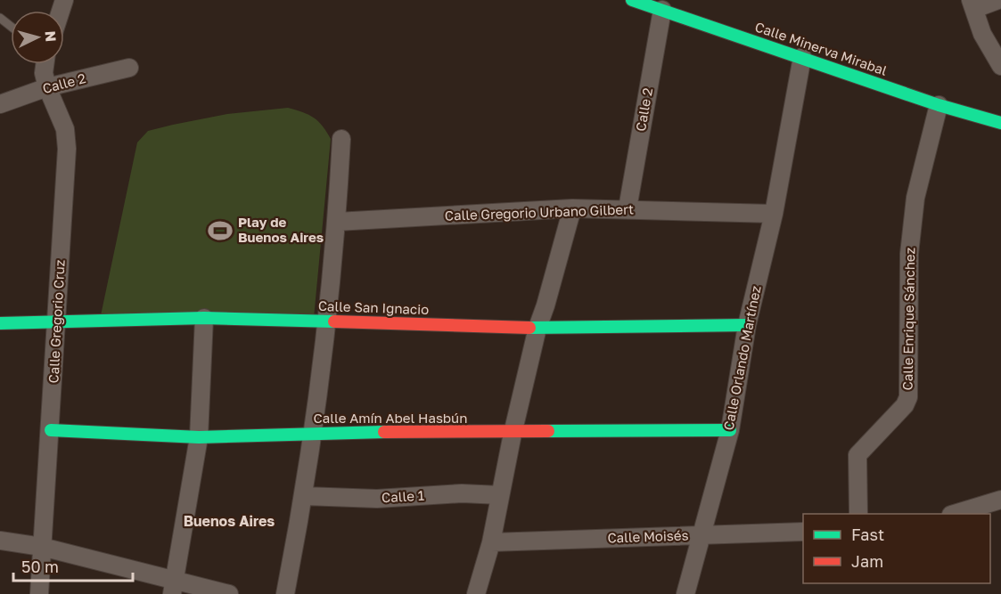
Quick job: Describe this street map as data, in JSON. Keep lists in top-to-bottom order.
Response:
{
  "streets": {
    "street": [
      "Calle Minerva Mirabal",
      "Calle 2",
      "Calle Gregorio Urbano Gilbert",
      "Calle San Ignacio",
      "Calle Enrique Sánchez",
      "Calle Gregorio Cruz",
      "Calle Orlando Martínez",
      "Calle Amín Abel Hasbún",
      "Calle 1",
      "Calle Moisés"
    ]
  },
  "crossings": [
    ["Calle Minerva Mirabal", "Calle 2"],
    ["Calle Minerva Mirabal", "Calle Enrique Sánchez"],
    ["Calle Minerva Mirabal", "Calle Orlando Martínez"],
    ["Calle 2", "Calle Gregorio Urbano Gilbert"],
    ["Calle 2", "Calle Gregorio Cruz"],
    ["Calle Gregorio Urbano Gilbert", "Calle Orlando Martínez"],
    ["Calle San Ignacio", "Calle Gregorio Cruz"],
    ["Calle San Ignacio", "Calle Orlando Martínez"],
    ["Calle Gregorio Cruz", "Calle Amín Abel Hasbún"],
    ["Calle Orlando Martínez", "Calle Amín Abel Hasbún"],
    ["Calle Orlando Martínez", "Calle Moisés"]
  ],
  "districts": ["Buenos Aires"],
  "places": {
    "sports": ["Play de Buenos Aires"]
  },
  "legend": ["Fast", "Jam"],
  "scale_bar": "50 m",
  "north": "right"
}
